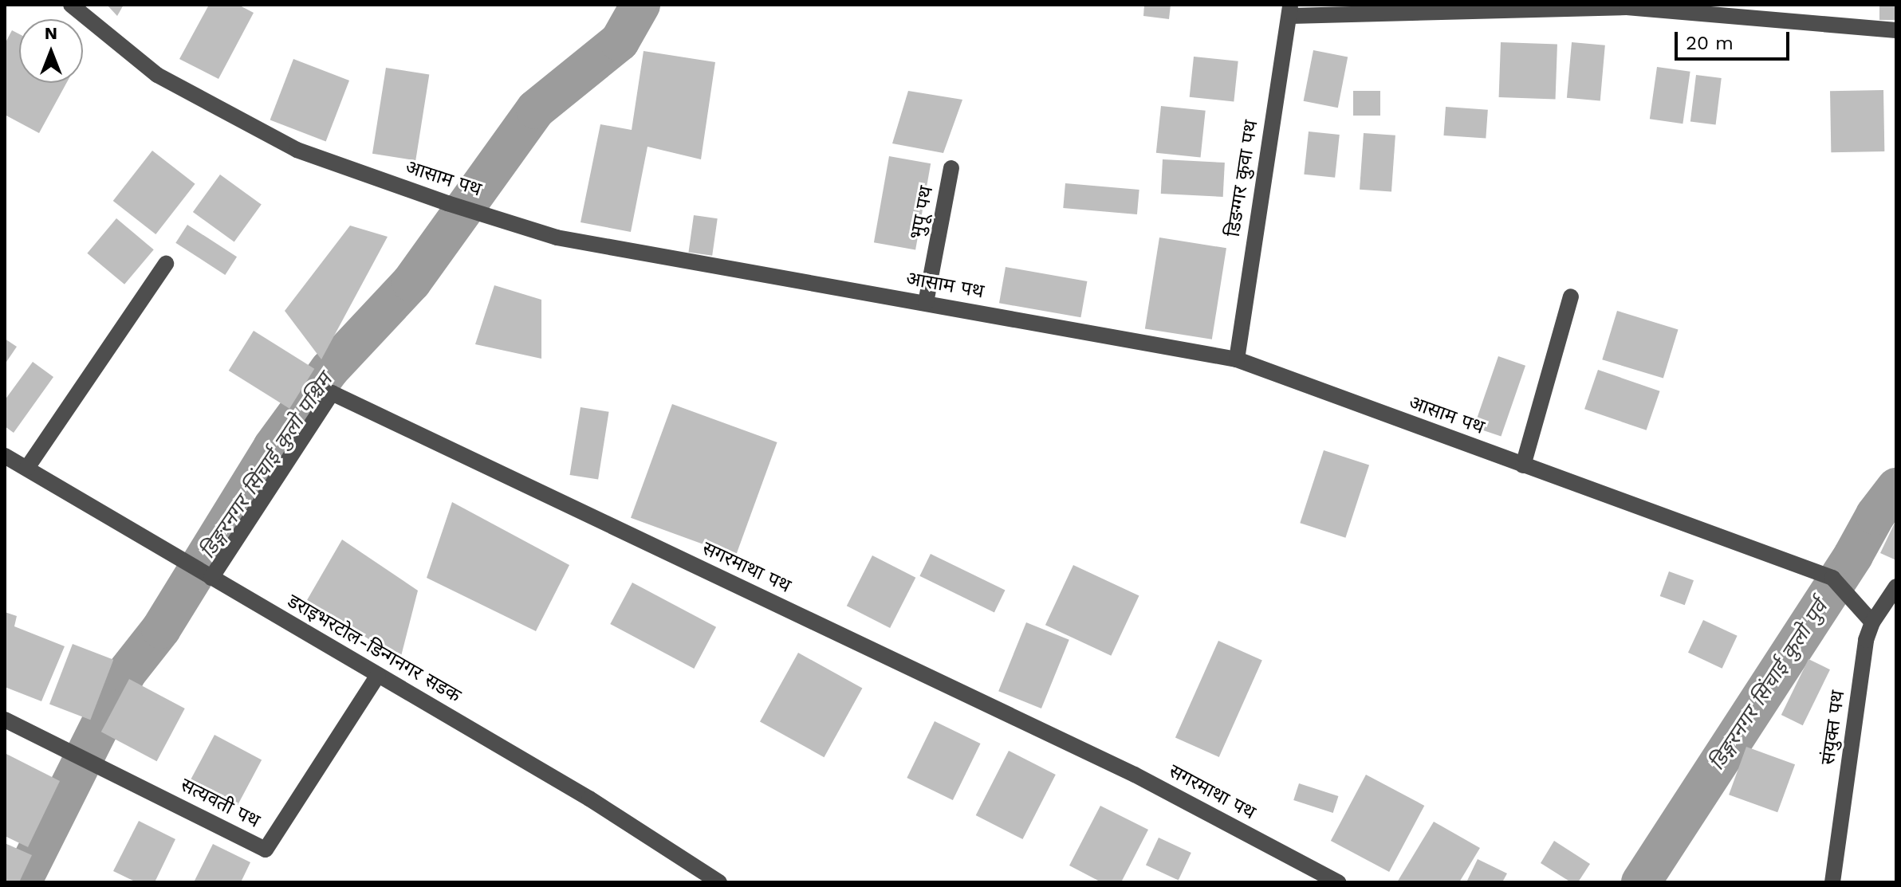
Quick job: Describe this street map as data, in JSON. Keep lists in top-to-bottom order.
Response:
{
  "streets": {
    "street": [
      "आसाम पथ",
      "डिङग्गर कुवा पथ",
      "भुपू पथ",
      "सगरमाथा पथ",
      "डराइभरटोल-डिन्गनगर सडक",
      "संयुक्त पथ",
      "सत्यवती पथ"
    ]
  },
  "crossings": [
    ["आसाम पथ", "डिङग्गर कुवा पथ"],
    ["आसाम पथ", "भुपू पथ"],
    ["आसाम पथ", "संयुक्त पथ"],
    ["सगरमाथा पथ", "डराइभरटोल-डिन्गनगर सडक"],
    ["डराइभरटोल-डिन्गनगर सडक", "सत्यवती पथ"]
  ],
  "water": ["डिङ्गरनगर सिंचाई कुलो पश्चिम", "डिङ्गरनगर सिंचाई कुलो पुर्व"],
  "scale_bar": "20 m",
  "north": "top"
}
